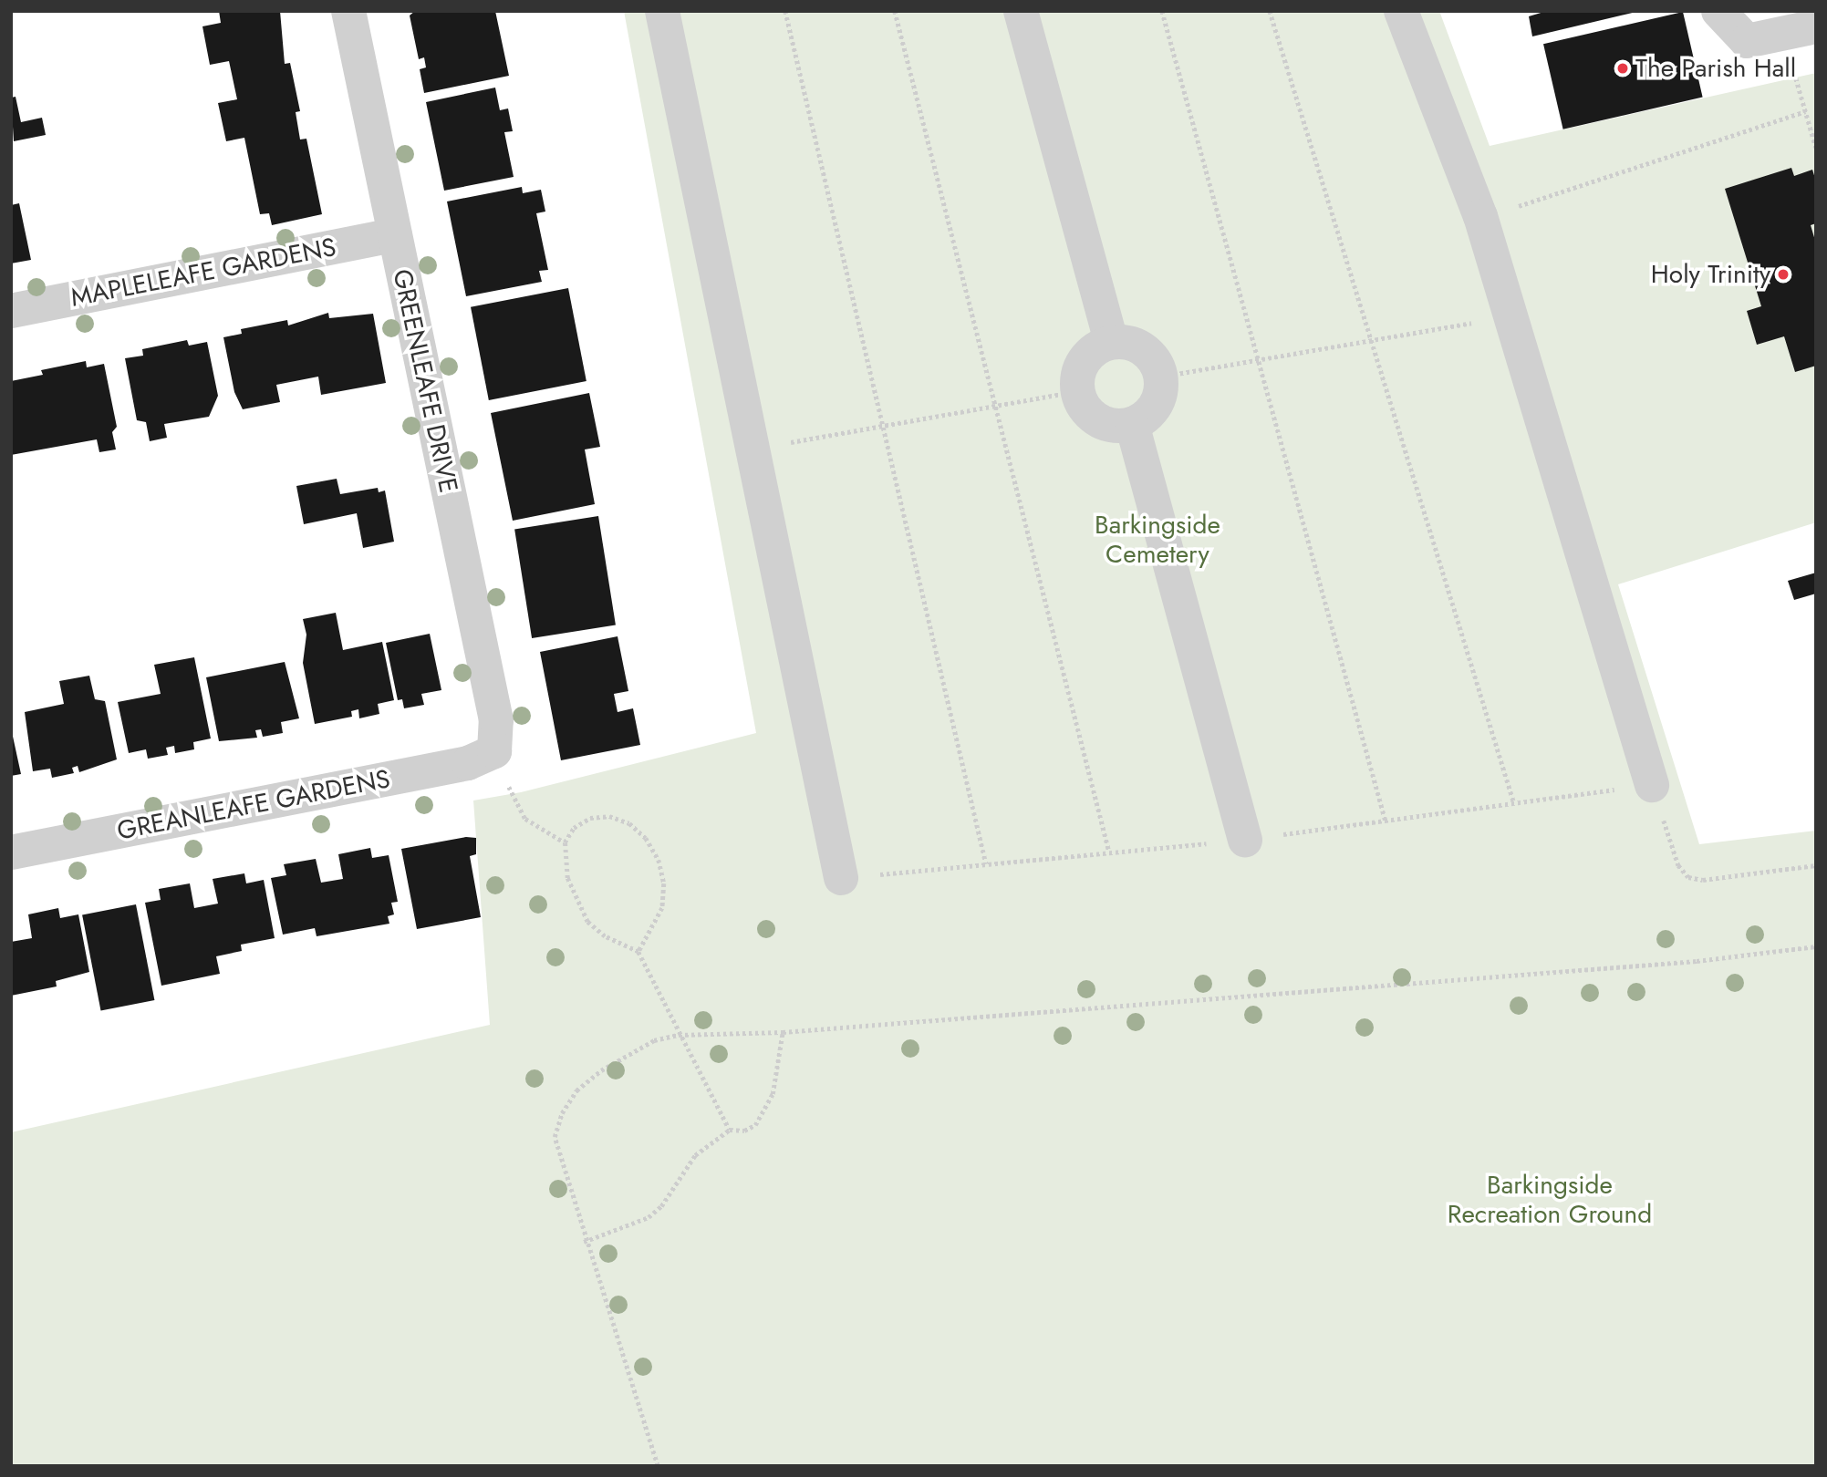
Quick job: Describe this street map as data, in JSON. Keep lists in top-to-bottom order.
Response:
{
  "streets": {
    "street": ["MAPLELEAFE GARDENS", "GREENLEAFE DRIVE", "GREANLEAFE GARDENS"]
  },
  "crossings": [
    ["MAPLELEAFE GARDENS", "GREENLEAFE DRIVE"],
    ["GREENLEAFE DRIVE", "GREANLEAFE GARDENS"]
  ],
  "parks": ["Barkingside Cemetery", "Barkingside Recreation Ground"],
  "places": ["The Parish Hall", "Holy Trinity"]
}
